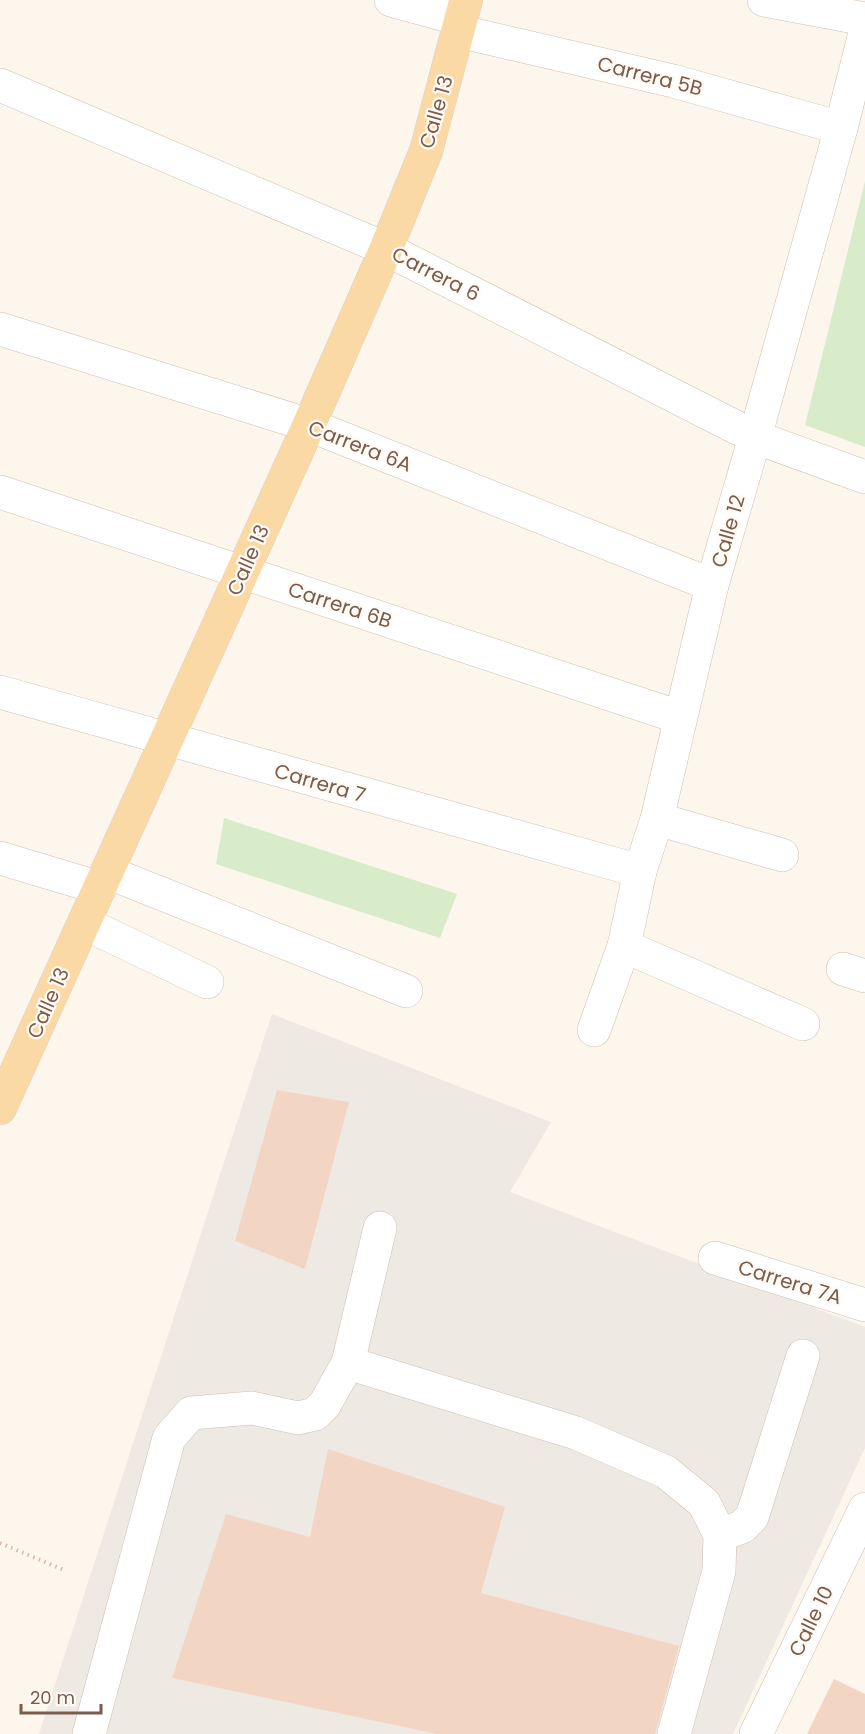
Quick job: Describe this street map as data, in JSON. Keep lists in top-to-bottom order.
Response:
{
  "streets": {
    "main road": ["Calle 13"],
    "street": [
      "Carrera 5B",
      "Carrera 6",
      "Carrera 6A",
      "Calle 12",
      "Carrera 6B",
      "Carrera 7",
      "Carrera 7A",
      "Calle 10"
    ]
  },
  "crossings": [
    ["Carrera 5B", "Calle 13"],
    ["Carrera 5B", "Calle 12"],
    ["Calle 13", "Carrera 6"],
    ["Calle 13", "Carrera 6A"],
    ["Calle 13", "Carrera 6B"],
    ["Calle 13", "Carrera 7"],
    ["Carrera 6", "Calle 12"],
    ["Carrera 6A", "Calle 12"],
    ["Calle 12", "Carrera 6B"],
    ["Calle 12", "Carrera 7"]
  ],
  "scale_bar": "20 m"
}
